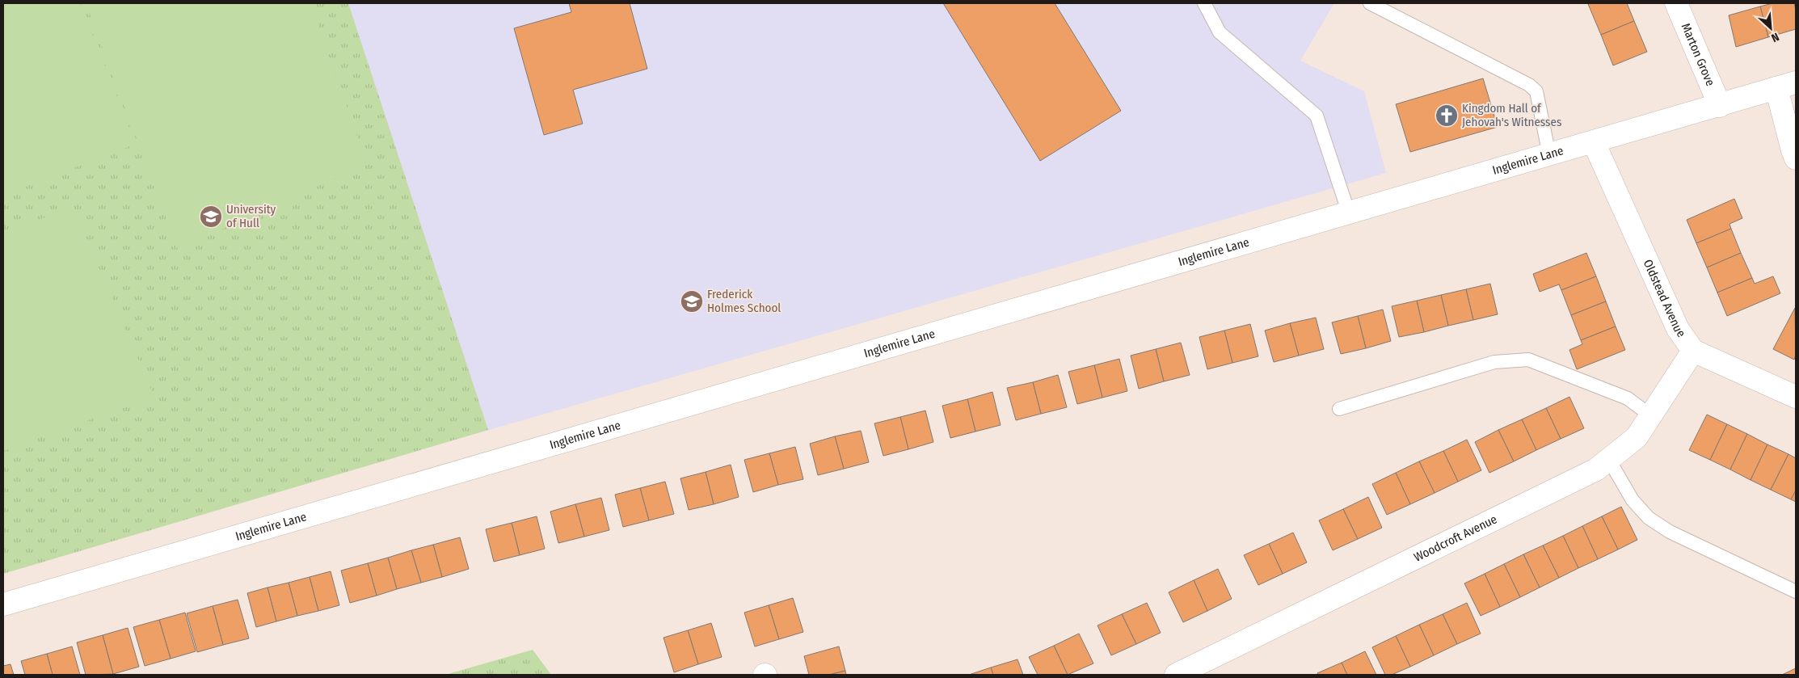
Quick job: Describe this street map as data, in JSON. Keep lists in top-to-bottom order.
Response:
{
  "streets": {
    "street": [
      "Marton Grove",
      "Inglemire Lane",
      "Oldstead Avenue",
      "Woodcroft Avenue"
    ]
  },
  "crossings": [
    ["Marton Grove", "Inglemire Lane"],
    ["Inglemire Lane", "Oldstead Avenue"],
    ["Oldstead Avenue", "Woodcroft Avenue"]
  ],
  "places": {
    "church": ["Kingdom Hall of Jehovah's Witnesses"],
    "school or university": ["University of Hull", "Frederick Holmes School"]
  },
  "north": "bottom right"
}
